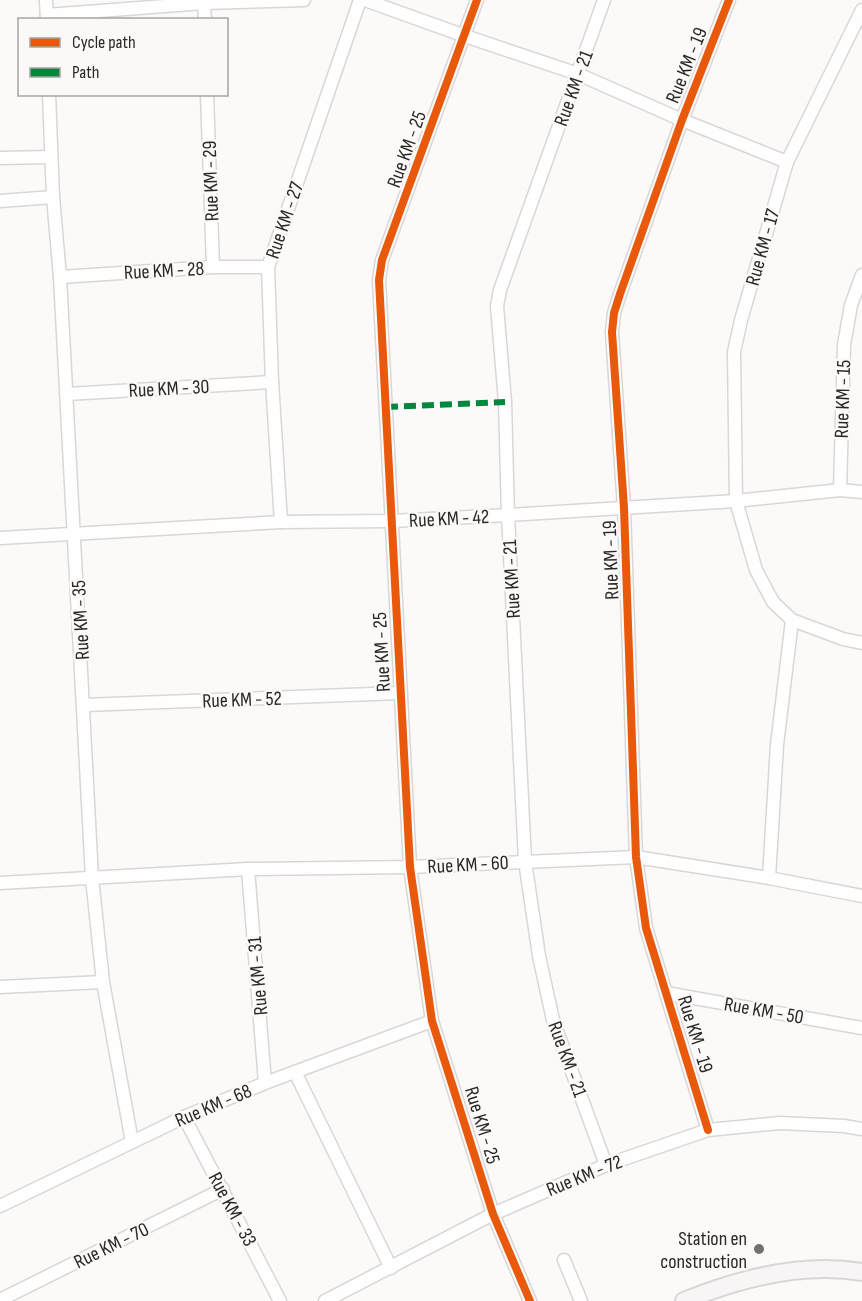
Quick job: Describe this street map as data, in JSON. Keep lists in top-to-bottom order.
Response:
{
  "streets": {
    "street": [
      "Rue KM - 19",
      "Rue KM - 21",
      "Rue KM - 25",
      "Rue KM - 29",
      "Rue KM - 27",
      "Rue KM - 17",
      "Rue KM - 28",
      "Rue KM - 30",
      "Rue KM - 15",
      "Rue KM - 42",
      "Rue KM - 35",
      "Rue KM - 52",
      "Rue KM - 60",
      "Rue KM - 31",
      "Rue KM - 50",
      "Rue KM - 68",
      "Rue KM - 72",
      "Rue KM - 33",
      "Rue KM - 70"
    ]
  },
  "crossings": [
    ["Rue KM - 19", "Rue KM - 42"],
    ["Rue KM - 19", "Rue KM - 60"],
    ["Rue KM - 19", "Rue KM - 50"],
    ["Rue KM - 19", "Rue KM - 72"],
    ["Rue KM - 21", "Rue KM - 42"],
    ["Rue KM - 21", "Rue KM - 60"],
    ["Rue KM - 21", "Rue KM - 72"],
    ["Rue KM - 25", "Rue KM - 42"],
    ["Rue KM - 25", "Rue KM - 52"],
    ["Rue KM - 25", "Rue KM - 60"],
    ["Rue KM - 25", "Rue KM - 68"],
    ["Rue KM - 25", "Rue KM - 72"],
    ["Rue KM - 29", "Rue KM - 28"],
    ["Rue KM - 27", "Rue KM - 28"],
    ["Rue KM - 27", "Rue KM - 30"],
    ["Rue KM - 27", "Rue KM - 42"],
    ["Rue KM - 17", "Rue KM - 42"],
    ["Rue KM - 28", "Rue KM - 35"],
    ["Rue KM - 30", "Rue KM - 35"],
    ["Rue KM - 15", "Rue KM - 42"],
    ["Rue KM - 42", "Rue KM - 35"],
    ["Rue KM - 35", "Rue KM - 52"],
    ["Rue KM - 35", "Rue KM - 60"],
    ["Rue KM - 35", "Rue KM - 68"],
    ["Rue KM - 60", "Rue KM - 31"],
    ["Rue KM - 31", "Rue KM - 68"],
    ["Rue KM - 68", "Rue KM - 33"],
    ["Rue KM - 33", "Rue KM - 70"]
  ],
  "places": ["Station en construction"],
  "legend": ["Cycle path", "Path"]
}
